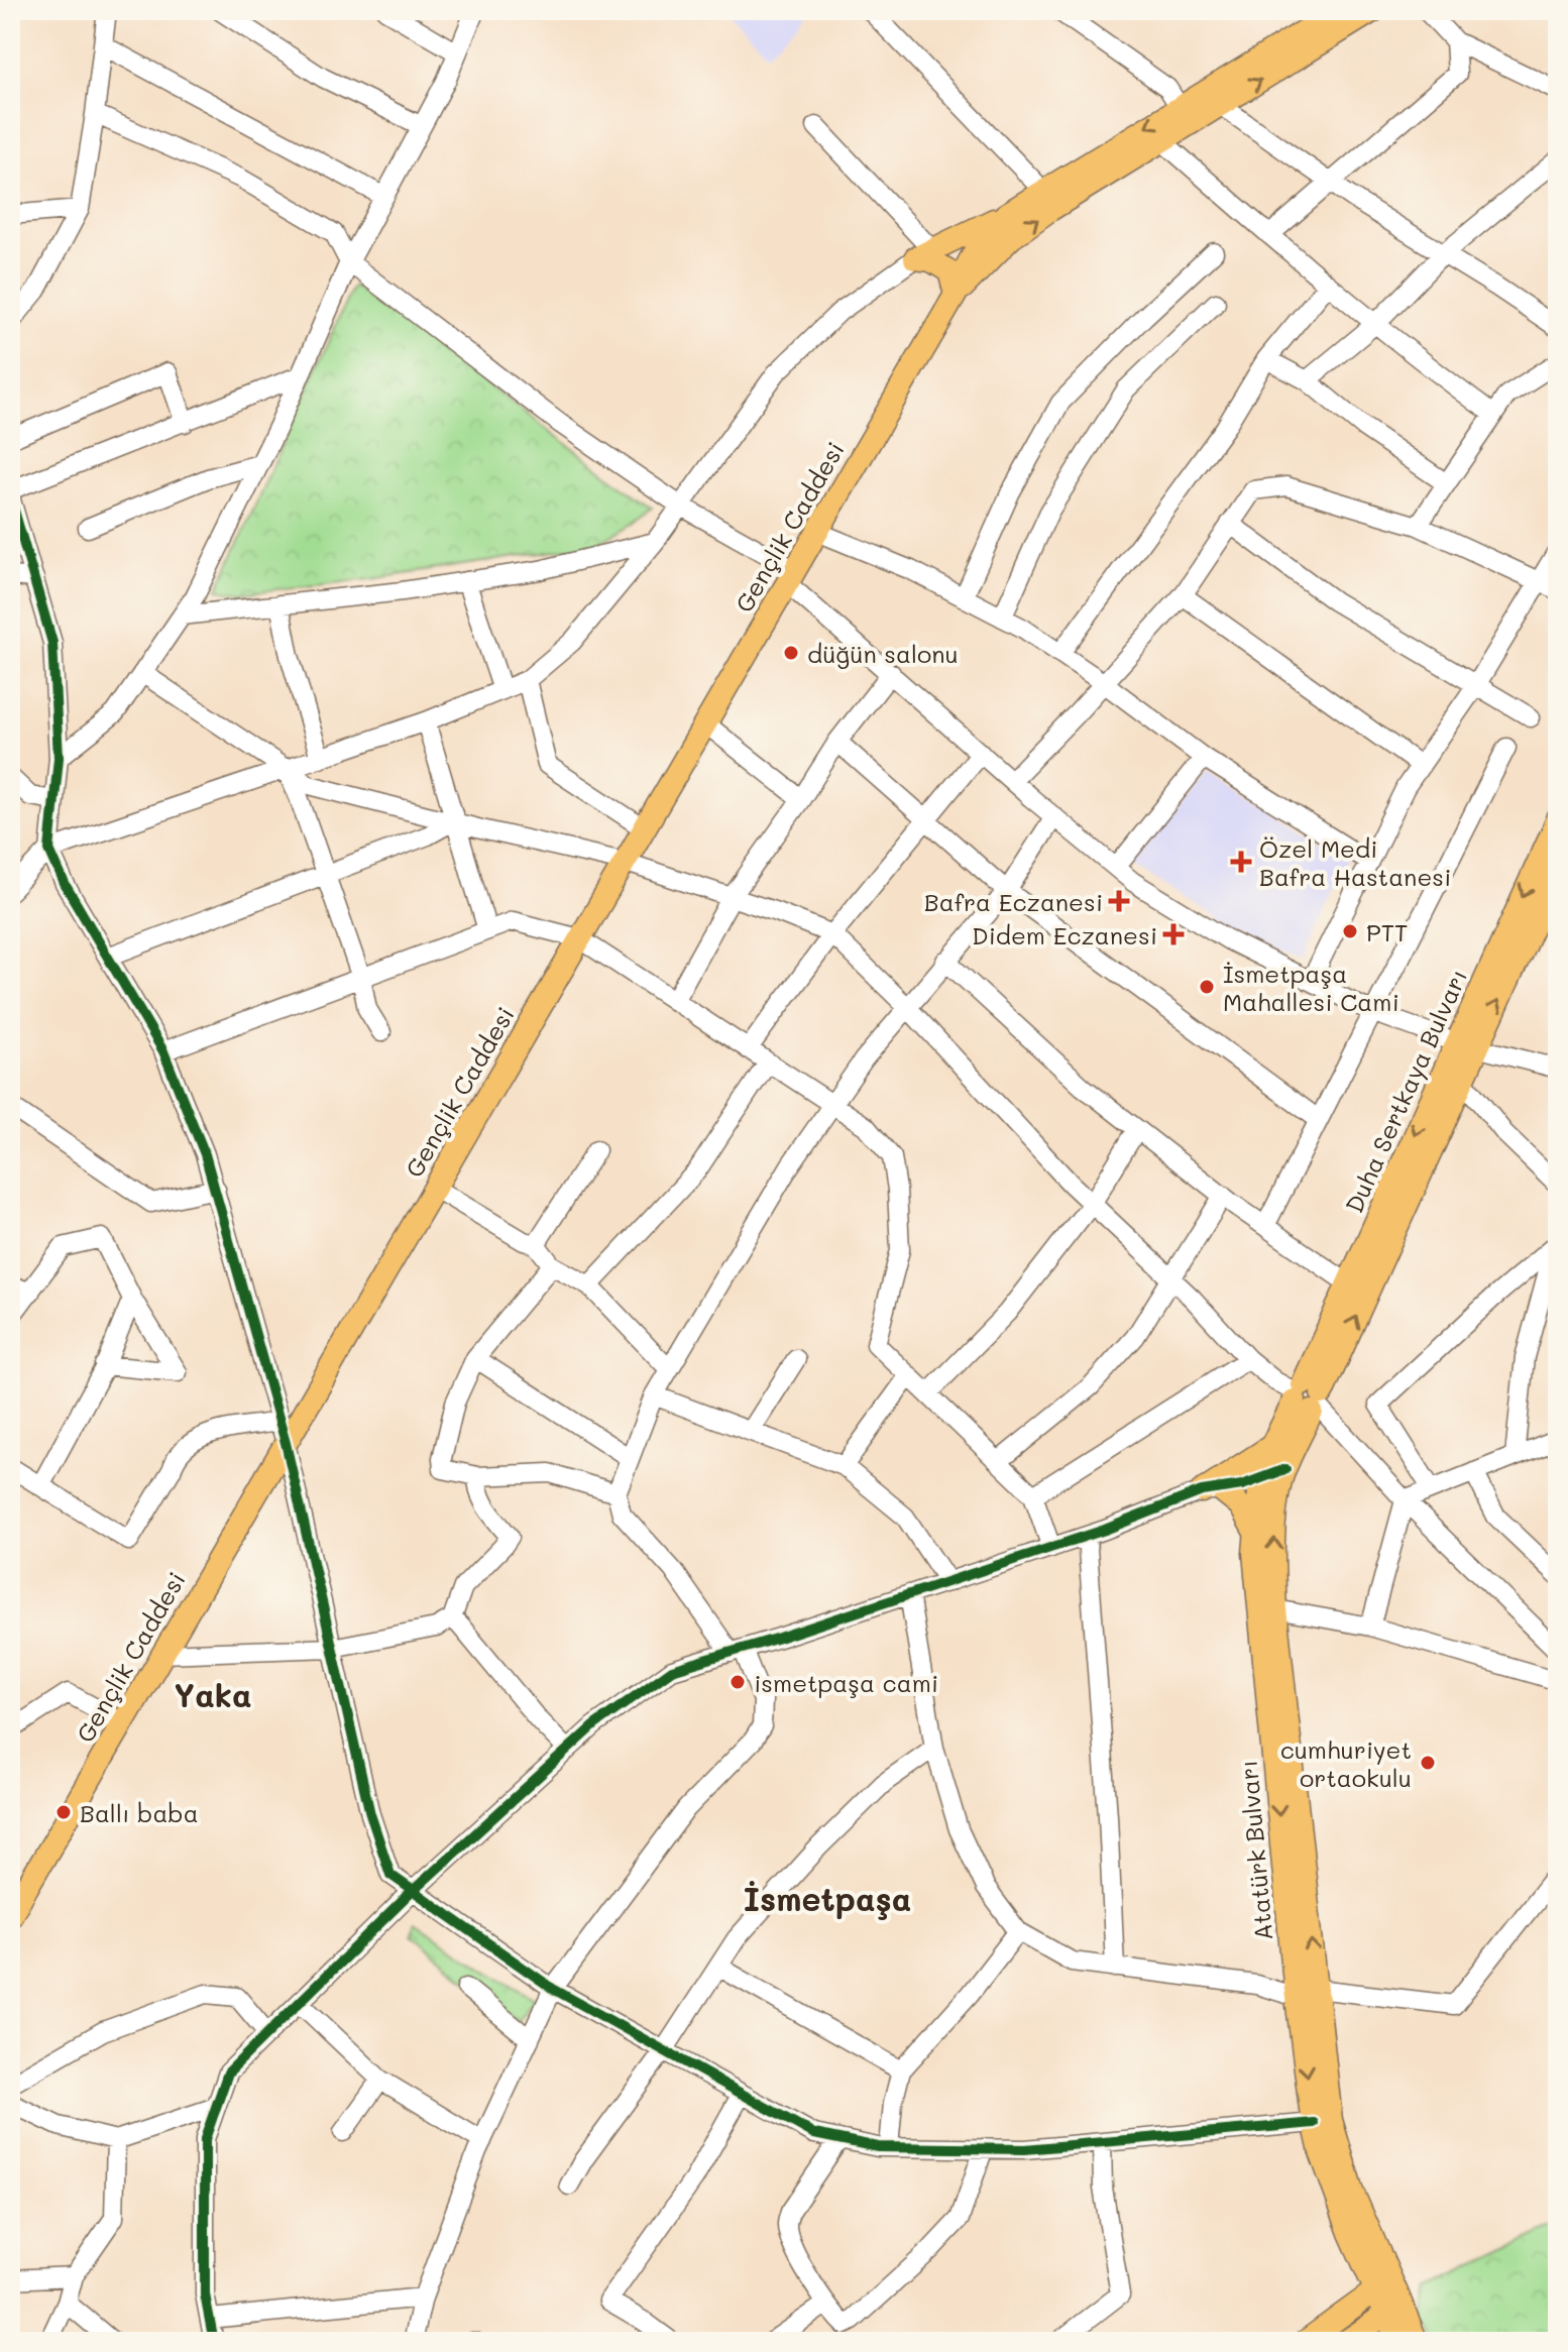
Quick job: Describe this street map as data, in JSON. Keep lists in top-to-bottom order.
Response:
{
  "streets": {
    "main road": ["Gençlik Caddesi", "Duha Sertkaya Bulvarı", "Atatürk Bulvarı"]
  },
  "crossings": [
    ["Duha Sertkaya Bulvarı", "Atatürk Bulvarı"]
  ],
  "one_way": ["Atatürk Bulvarı"],
  "districts": ["Yaka", "İsmetpaşa"],
  "places": {
    "other": [
      "düğün salonu",
      "PTT",
      "İsmetpaşa Mahallesi Cami",
      "ismetpaşa cami",
      "cumhuriyet ortaokulu",
      "Ballı baba"
    ],
    "health": ["Özel Medi Bafra Hastanesi", "Bafra Eczanesi", "Didem Eczanesi"]
  }
}
